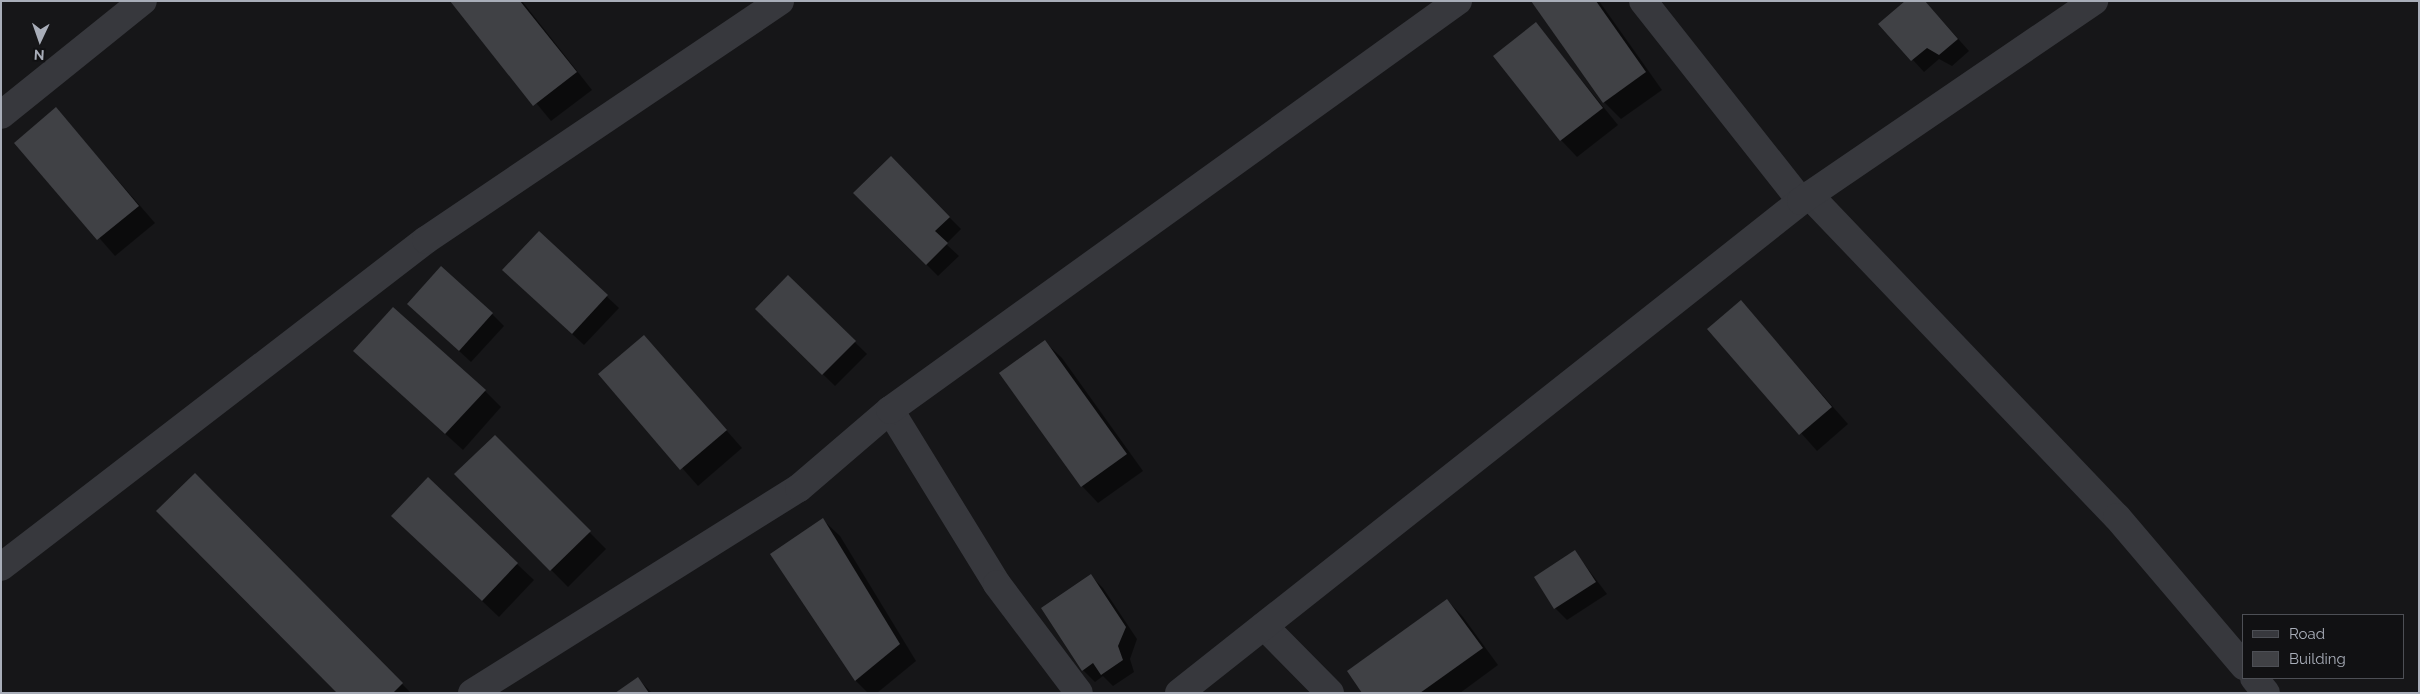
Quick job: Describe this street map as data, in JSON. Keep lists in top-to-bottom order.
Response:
{
  "legend": ["Road", "Building"],
  "north": "bottom"
}
